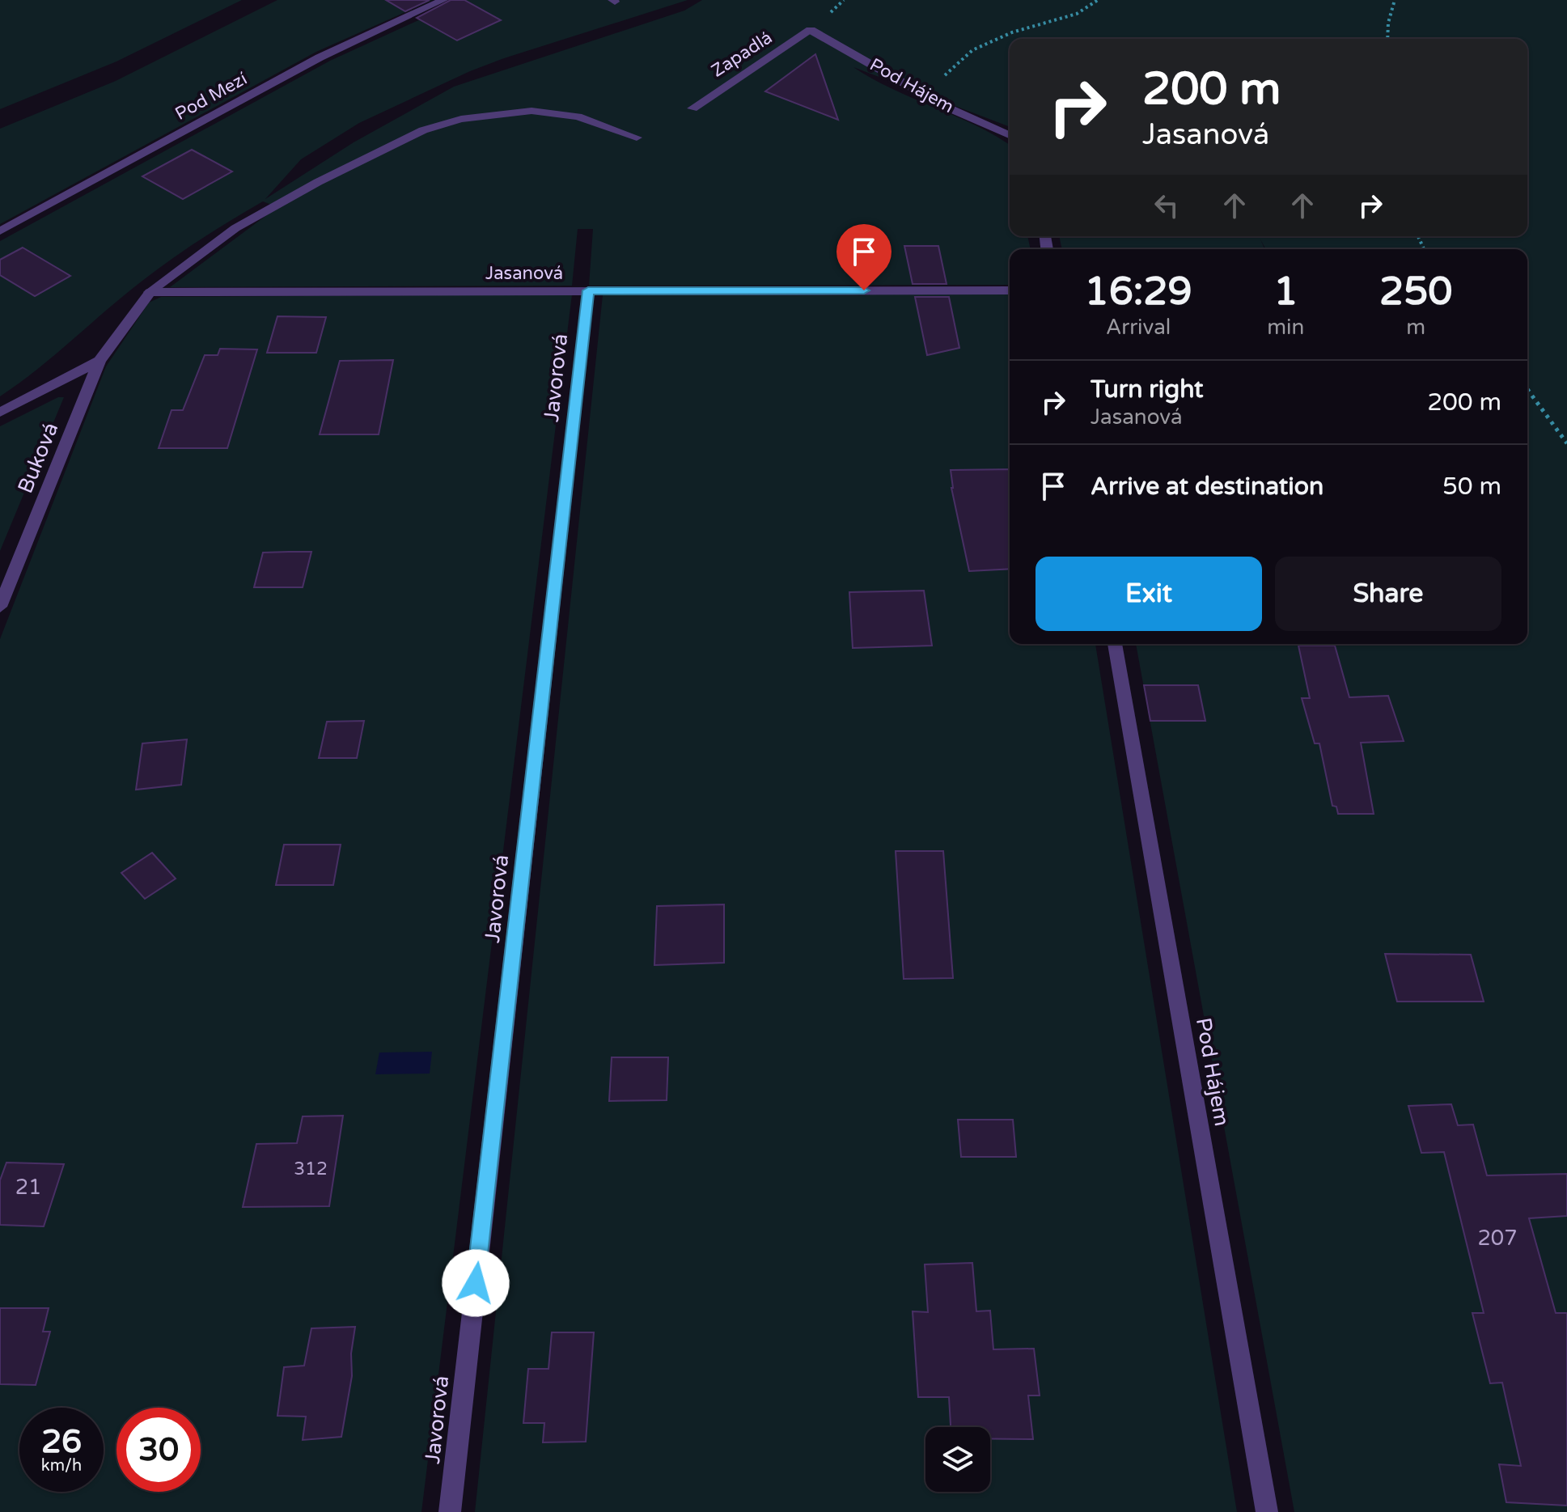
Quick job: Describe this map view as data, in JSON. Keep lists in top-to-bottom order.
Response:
{
  "streets": {
    "street": [
      "Zapadlá",
      "Pod Hájem",
      "Pod Mezí",
      "Jasanová",
      "Javorová",
      "Buková"
    ]
  },
  "crossings": [
    ["Zapadlá", "Pod Hájem"],
    ["Jasanová", "Javorová"]
  ],
  "house_numbers": ["312", "21", "207"],
  "page": {
    "turn": ["200 m", "Jasanová"],
    "eta": [
      "16:29",
      "Arrival",
      "1",
      "min",
      "250",
      "m"
    ],
    "list": [
      {
        "name": "Turn right",
        "note": "Jasanová",
        "value": "200 m"
      },
      {
        "name": "Arrive at destination",
        "value": "50 m"
      }
    ],
    "buttons": ["Exit", "Share"],
    "speed": "26 km/h",
    "limit": "30"
  }
}
